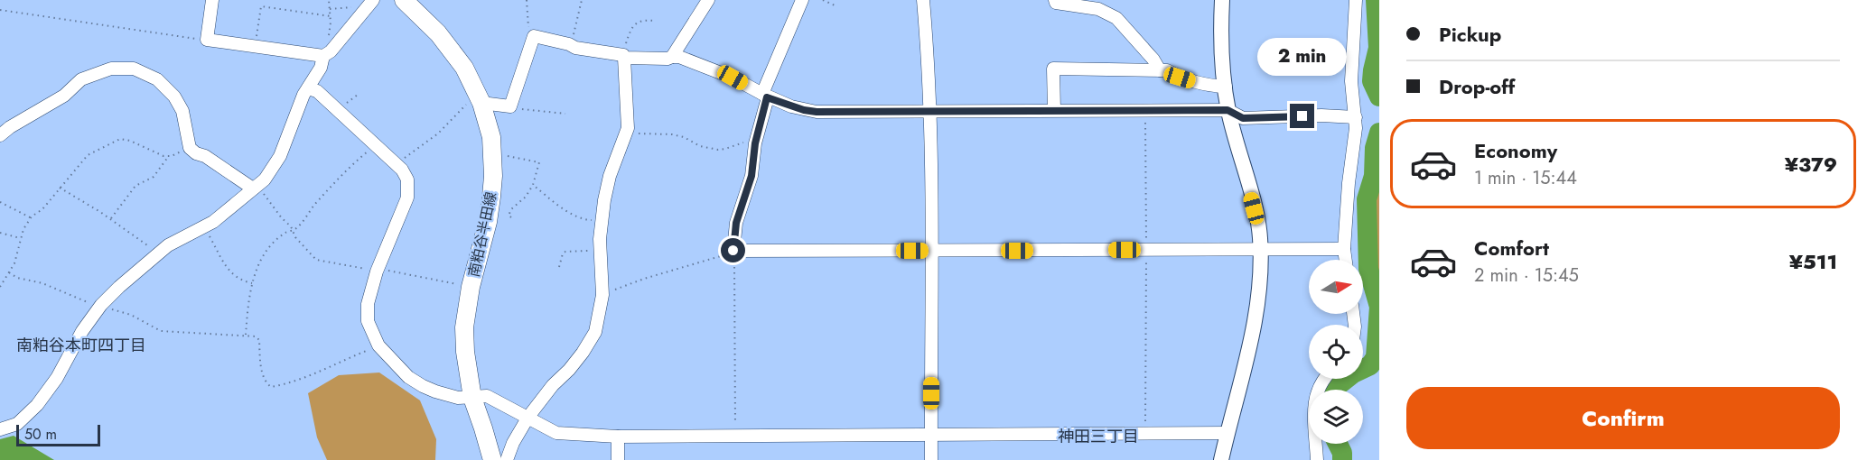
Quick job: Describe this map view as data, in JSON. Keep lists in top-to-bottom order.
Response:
{
  "streets": {
    "main road": ["南粕谷半田線"]
  },
  "districts": ["南粕谷本町四丁目", "神田三丁目"],
  "scale_bar": "50 m",
  "north": "right",
  "page": {
    "banner": ["Pickup", "Drop-off"],
    "bubble": "2 min",
    "list": [
      {
        "name": "Economy",
        "note": "1 min · 15:44",
        "value": "¥379"
      },
      {
        "name": "Comfort",
        "note": "2 min · 15:45",
        "value": "¥511"
      }
    ],
    "buttons": "Confirm",
    "scale": "50 m"
  }
}
